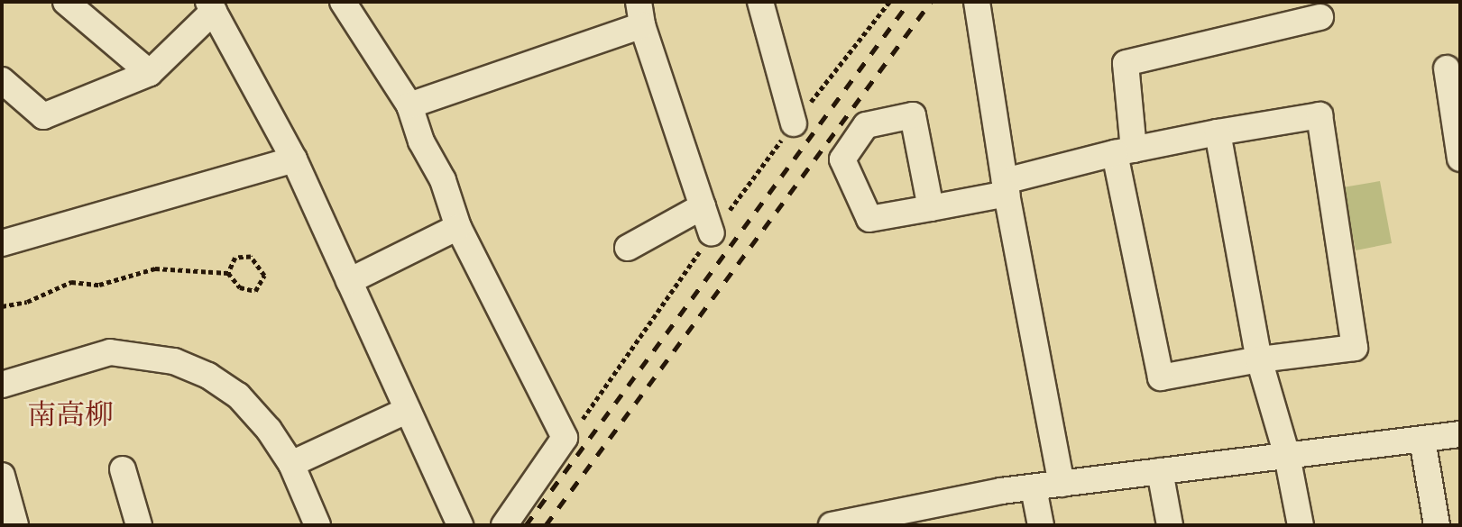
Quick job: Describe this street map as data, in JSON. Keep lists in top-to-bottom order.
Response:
{
  "districts": ["南高柳"]
}
